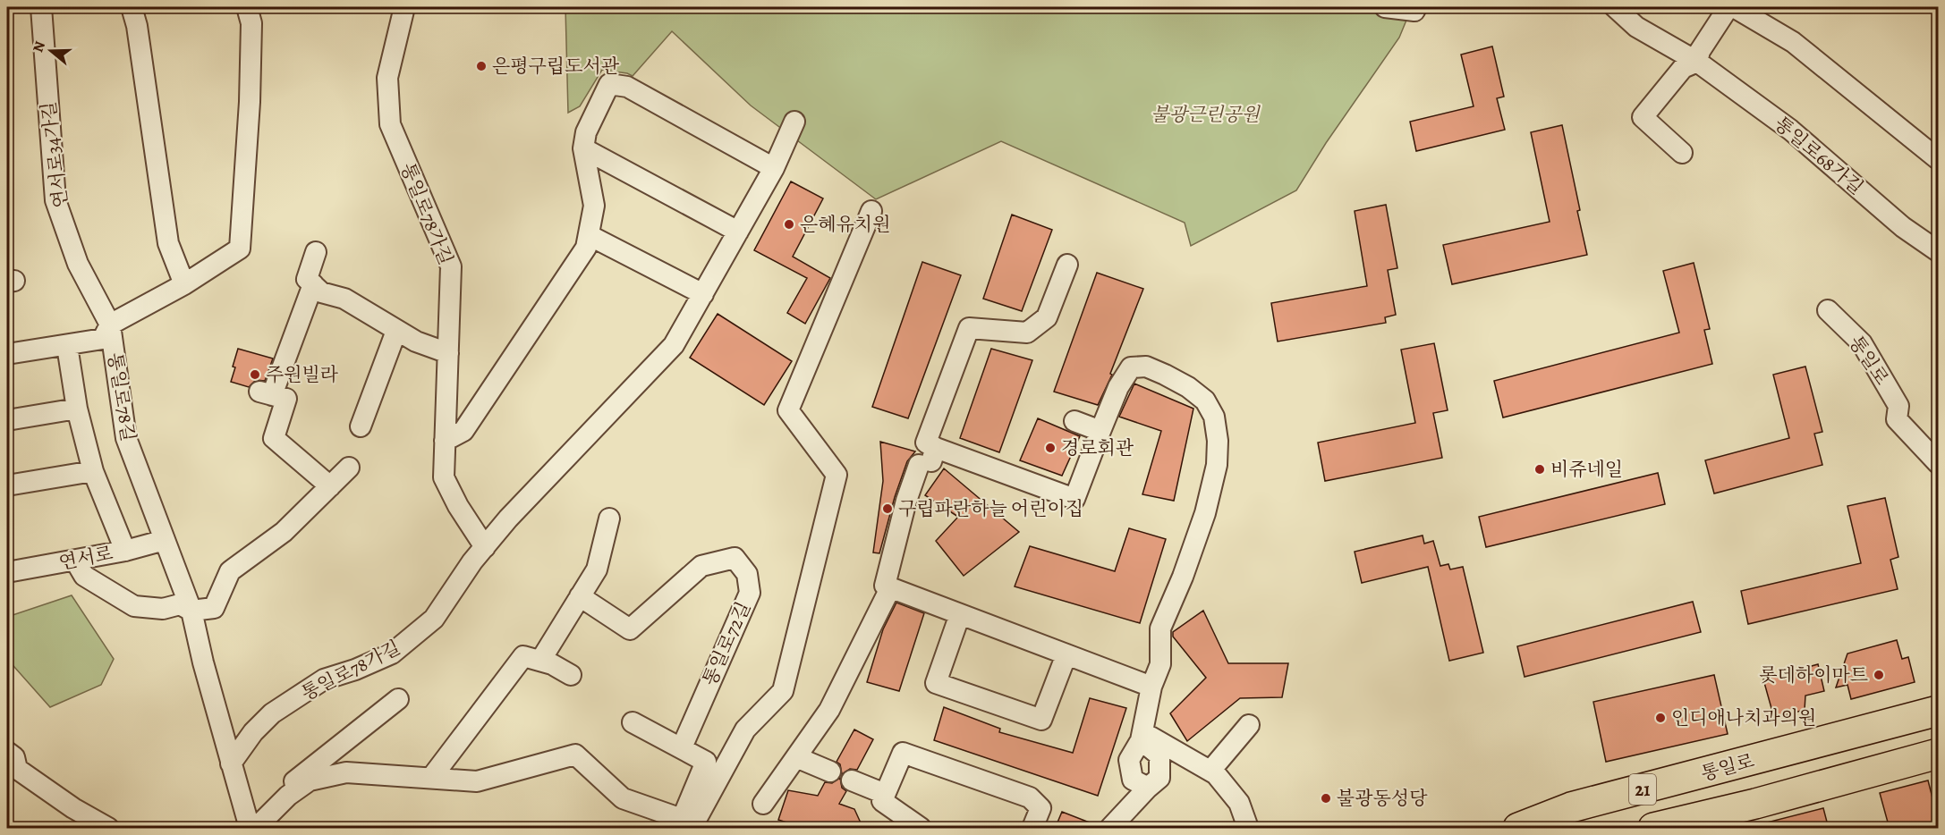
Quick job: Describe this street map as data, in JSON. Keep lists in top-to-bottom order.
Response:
{
  "streets": {
    "main road": ["통일로", "21"],
    "street": [
      "연서로34가길",
      "통일로68가길",
      "통일로78가길",
      "통일로78길",
      "연서로",
      "통일로72길"
    ]
  },
  "crossings": [
    ["연서로34가길", "통일로78길"],
    ["통일로78가길", "통일로78길"],
    ["통일로78길", "연서로"]
  ],
  "parks": ["불광근린공원"],
  "places": [
    "은평구립도서관",
    "은혜유치원",
    "주원빌라",
    "경로회관",
    "비쥬네일",
    "구립파란하늘 어린이집",
    "롯데하이마트",
    "인디애나치과의원",
    "불광동성당"
  ],
  "north": "left"
}
